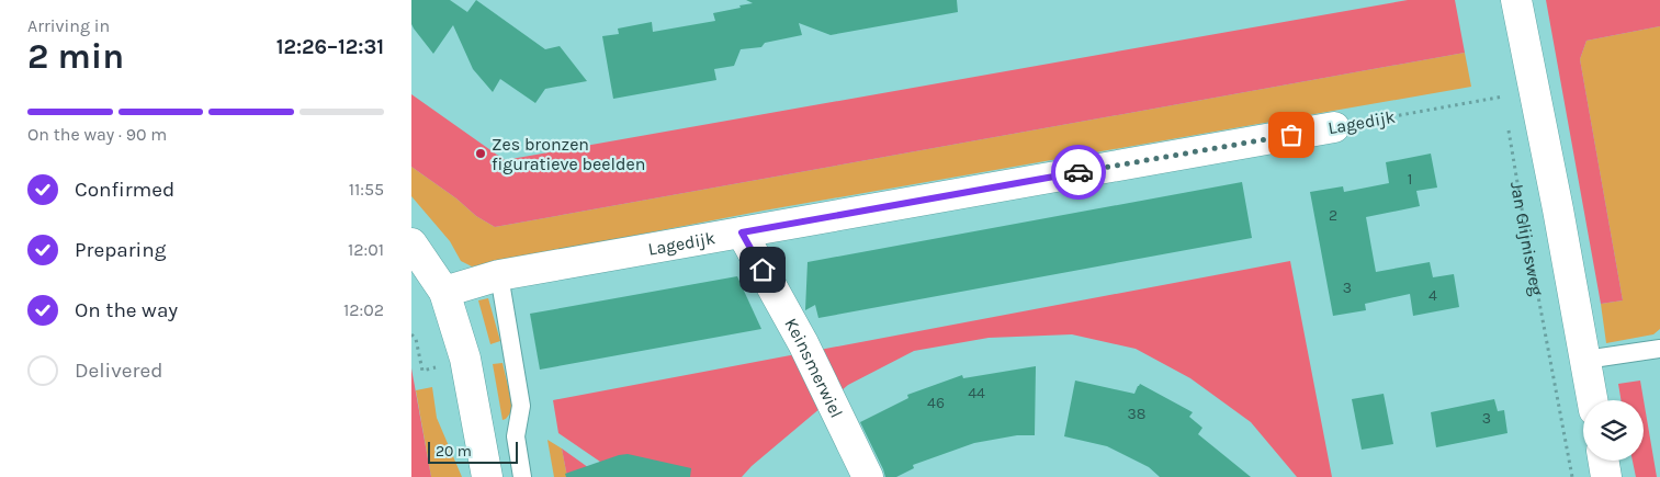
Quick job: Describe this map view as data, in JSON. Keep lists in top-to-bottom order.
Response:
{
  "streets": {
    "street": ["Lagedijk", "Jan Glijnisweg", "Keinsmerwiel"]
  },
  "crossings": [
    ["Lagedijk", "Keinsmerwiel"]
  ],
  "places": ["Zes bronzen figuratieve beelden"],
  "house_numbers": [
    "1",
    "2",
    "3",
    "4",
    "44",
    "46",
    "38",
    "3"
  ],
  "scale_bar": "20 m",
  "page": {
    "heading": ["2 min", "Arriving in", "12:26–12:31"],
    "bar": "On the way · 90 m",
    "list": [
      ["Confirmed", "11:55"],
      ["Preparing", "12:01"],
      ["On the way", "12:02"],
      "Delivered"
    ],
    "scale": "20 m"
  }
}
